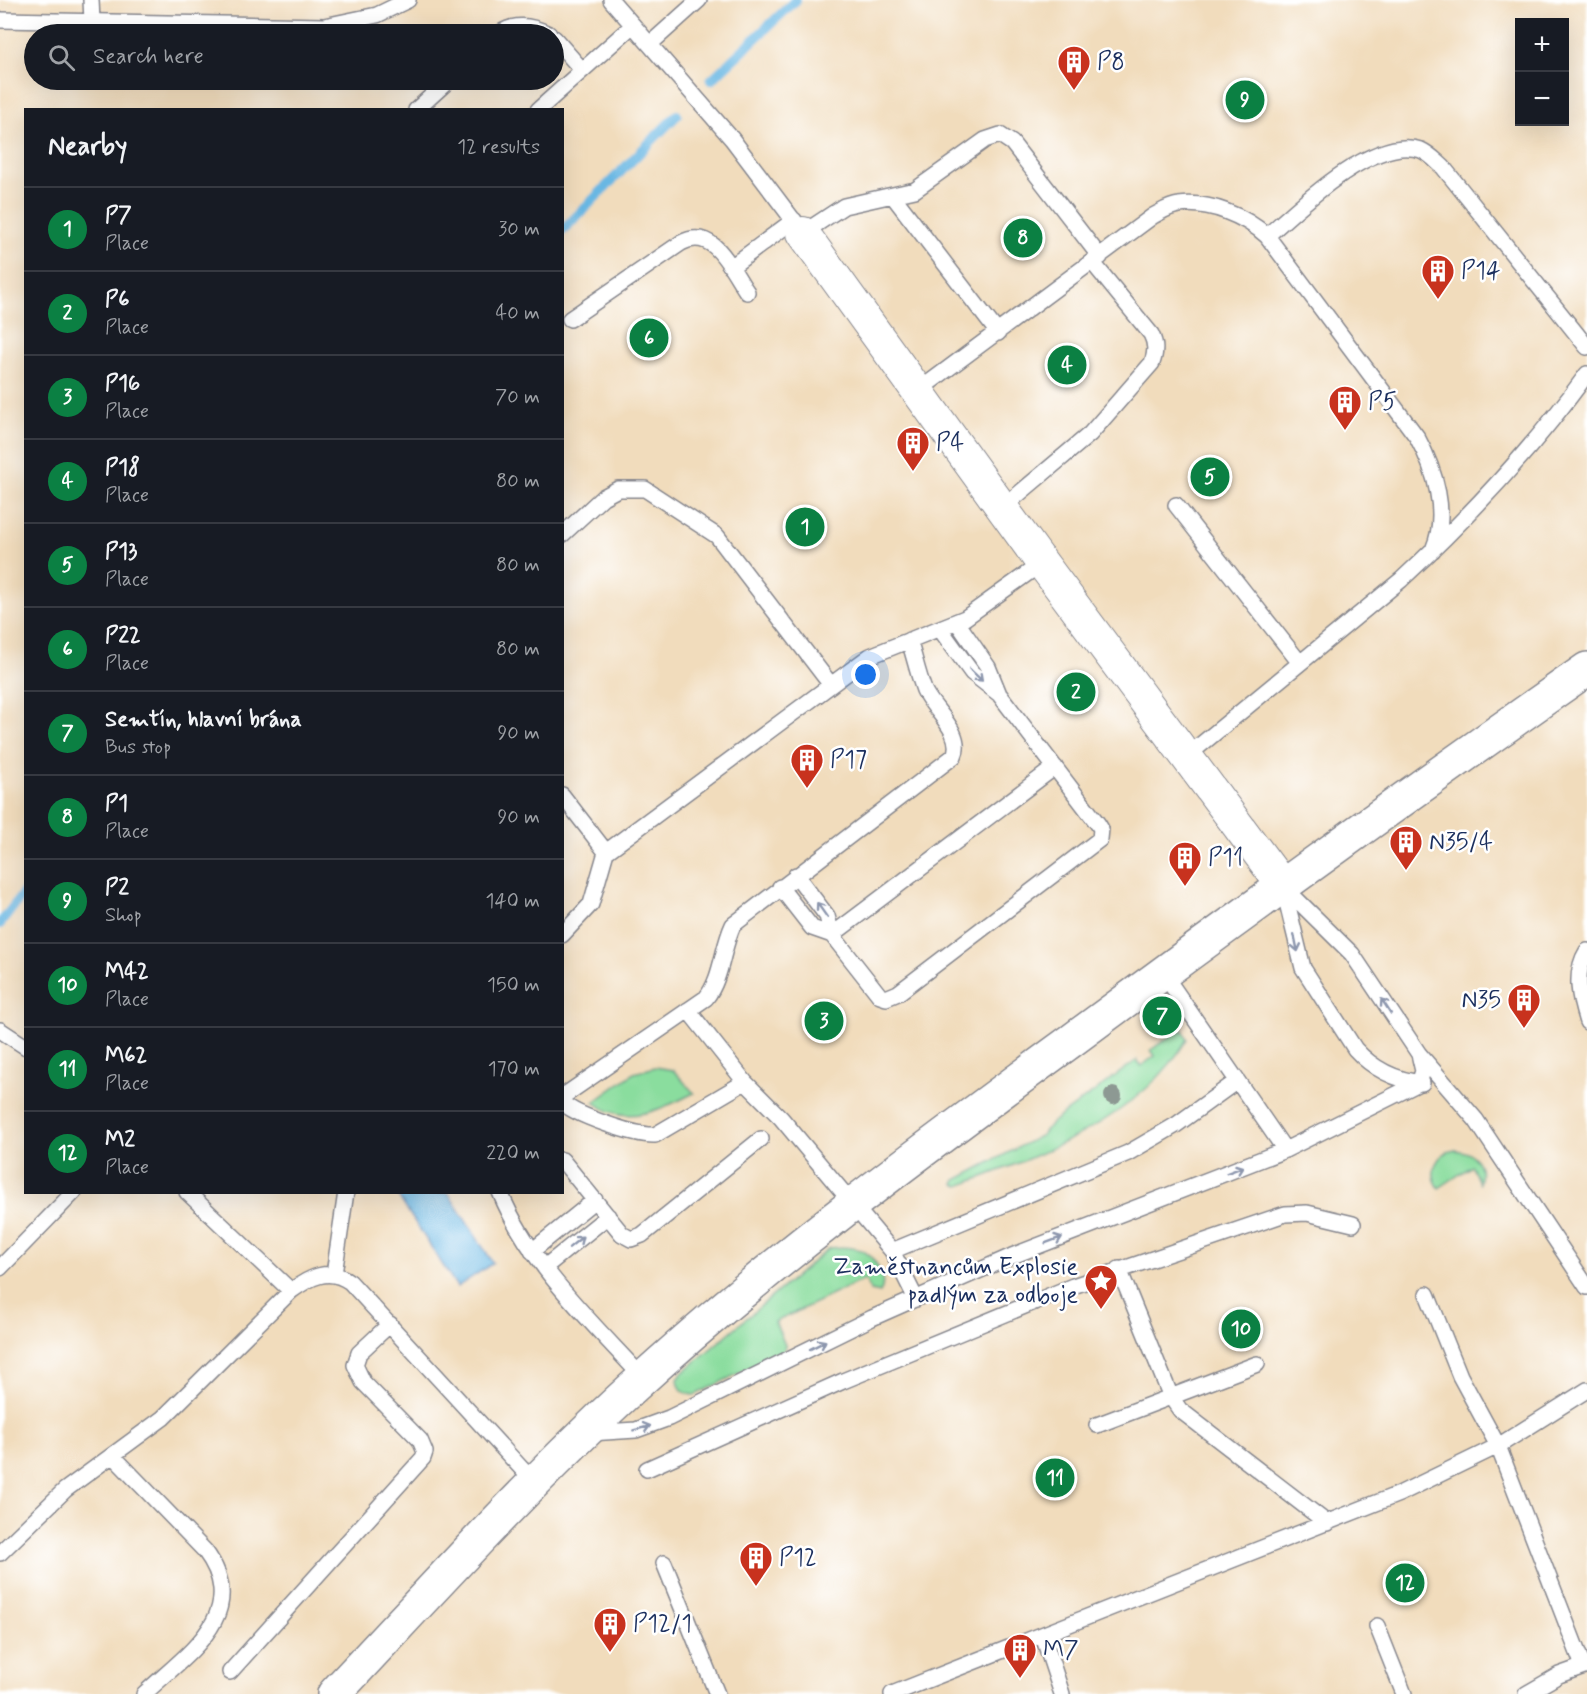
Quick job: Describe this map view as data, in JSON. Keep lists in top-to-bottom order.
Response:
{
  "places": {
    "building": [
      "P8",
      "P14",
      "P5",
      "P4",
      "P17",
      "N35/4",
      "P11",
      "N35",
      "P12",
      "P12/1",
      "M7"
    ],
    "place": ["Zaměstnancům Explosie padlým za odboje"]
  },
  "page": {
    "map_buttons": ["+", "−"],
    "search": "Search here",
    "pins": [
      "9",
      "8",
      "6",
      "4",
      "5",
      "1",
      "2",
      "7",
      "3",
      "10",
      "11",
      "12"
    ],
    "heading": ["Nearby", "12 results"],
    "list": [
      {
        "mark": "1",
        "name": "P7",
        "note": "Place",
        "value": "30 m"
      },
      {
        "mark": "2",
        "name": "P6",
        "note": "Place",
        "value": "40 m"
      },
      {
        "mark": "3",
        "name": "P16",
        "note": "Place",
        "value": "70 m"
      },
      {
        "mark": "4",
        "name": "P18",
        "note": "Place",
        "value": "80 m"
      },
      {
        "mark": "5",
        "name": "P13",
        "note": "Place",
        "value": "80 m"
      },
      {
        "mark": "6",
        "name": "P22",
        "note": "Place",
        "value": "80 m"
      },
      {
        "mark": "7",
        "name": "Semtín, hlavní brána",
        "note": "Bus stop",
        "value": "90 m"
      },
      {
        "mark": "8",
        "name": "P1",
        "note": "Place",
        "value": "90 m"
      },
      {
        "mark": "9",
        "name": "P2",
        "note": "Shop",
        "value": "140 m"
      },
      {
        "mark": "10",
        "name": "M42",
        "note": "Place",
        "value": "150 m"
      },
      {
        "mark": "11",
        "name": "M62",
        "note": "Place",
        "value": "170 m"
      },
      {
        "mark": "12",
        "name": "M2",
        "note": "Place",
        "value": "220 m"
      }
    ]
  }
}
